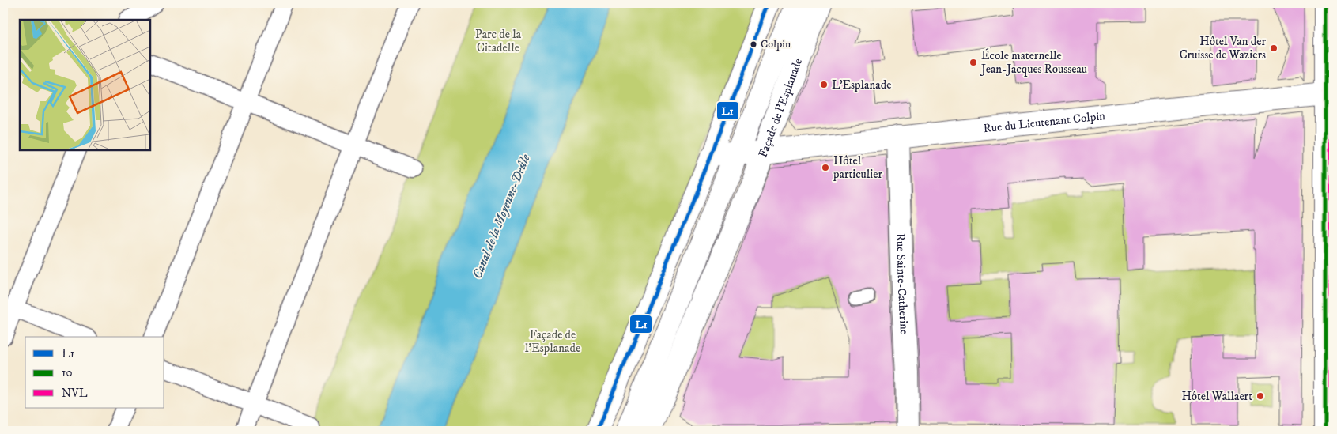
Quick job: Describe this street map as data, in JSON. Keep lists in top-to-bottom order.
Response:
{
  "streets": {
    "street": ["Façade de l'Esplanade", "Rue du Lieutenant Colpin", "Rue Sainte-Catherine"]
  },
  "crossings": [
    ["Façade de l'Esplanade", "Rue du Lieutenant Colpin"],
    ["Rue du Lieutenant Colpin", "Rue Sainte-Catherine"]
  ],
  "water": ["Canal de la Moyenne-Deûle"],
  "parks": ["Parc de la Citadelle", "Façade de l'Esplanade"],
  "places": [
    "Colpin",
    "Hôtel Van der Cruisse de Waziers",
    "École maternelle Jean-Jacques Rousseau",
    "L'Esplanade",
    "Hôtel particulier",
    "Hôtel Wallaert"
  ],
  "lines": ["transit line L1", "transit line 10", "transit line NVL"],
  "legend": ["L1", "10", "NVL"]
}
